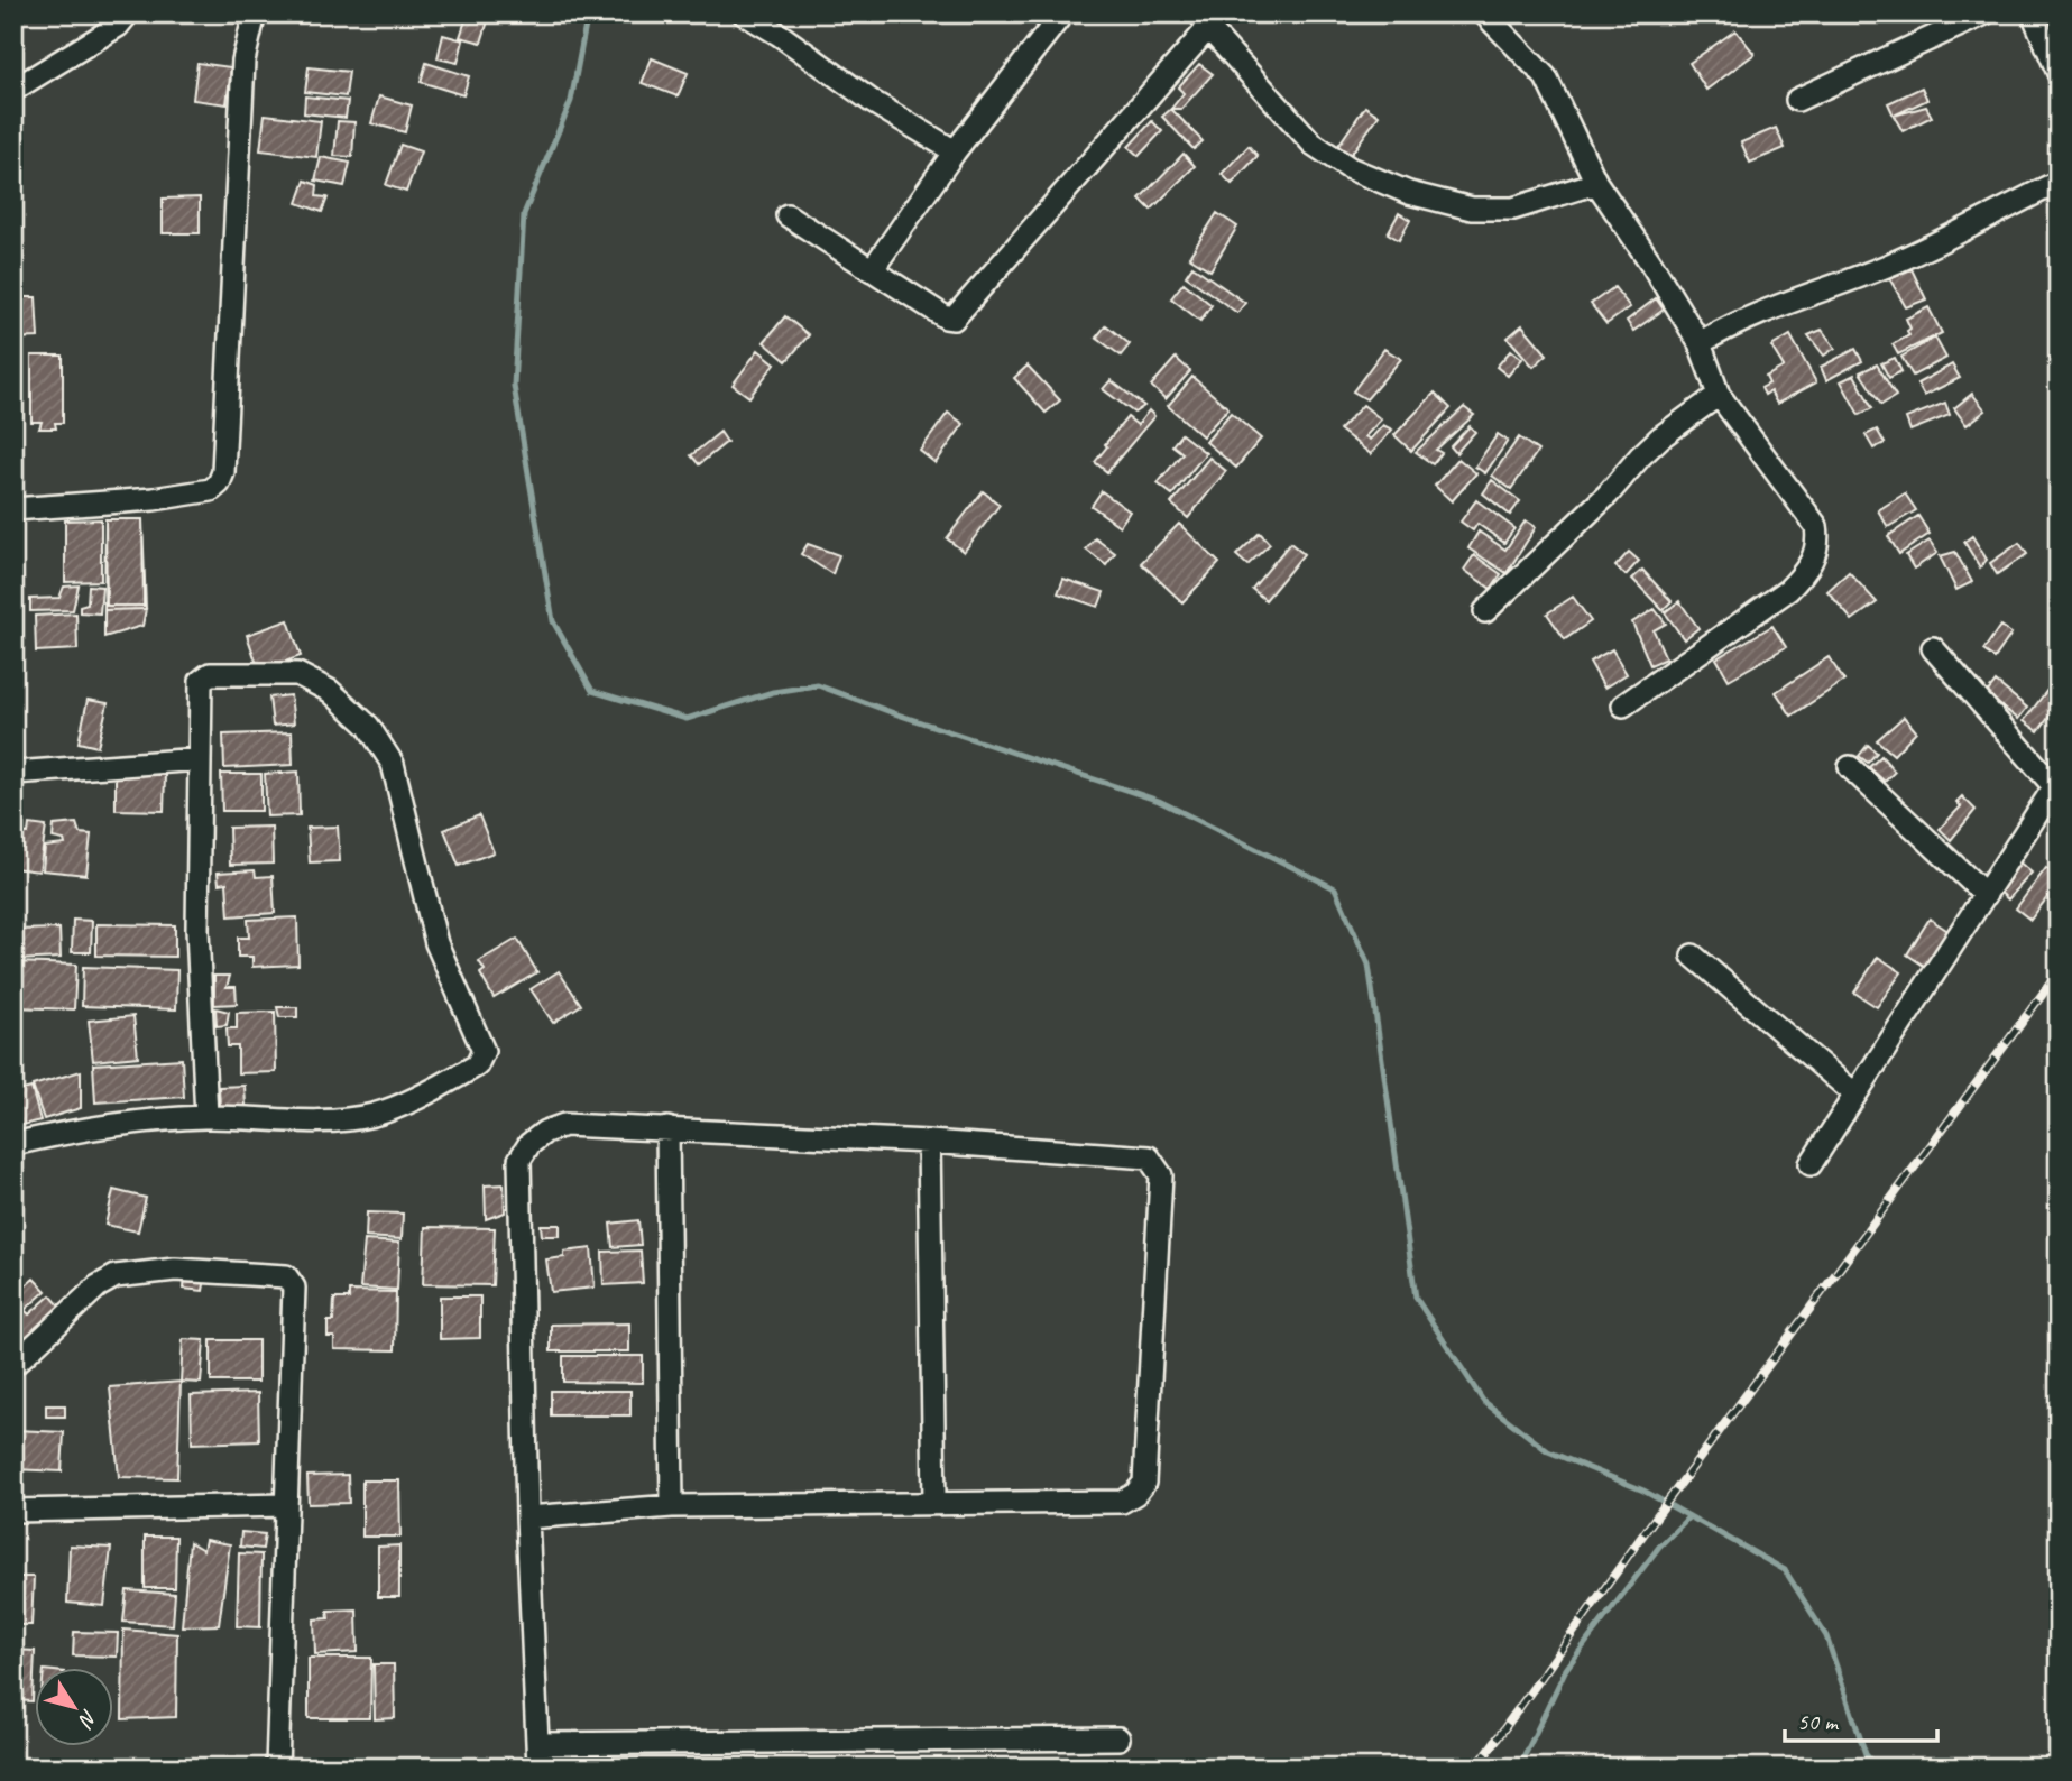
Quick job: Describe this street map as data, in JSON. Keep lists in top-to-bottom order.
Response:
{
  "scale_bar": "50 m",
  "north": "bottom right"
}
